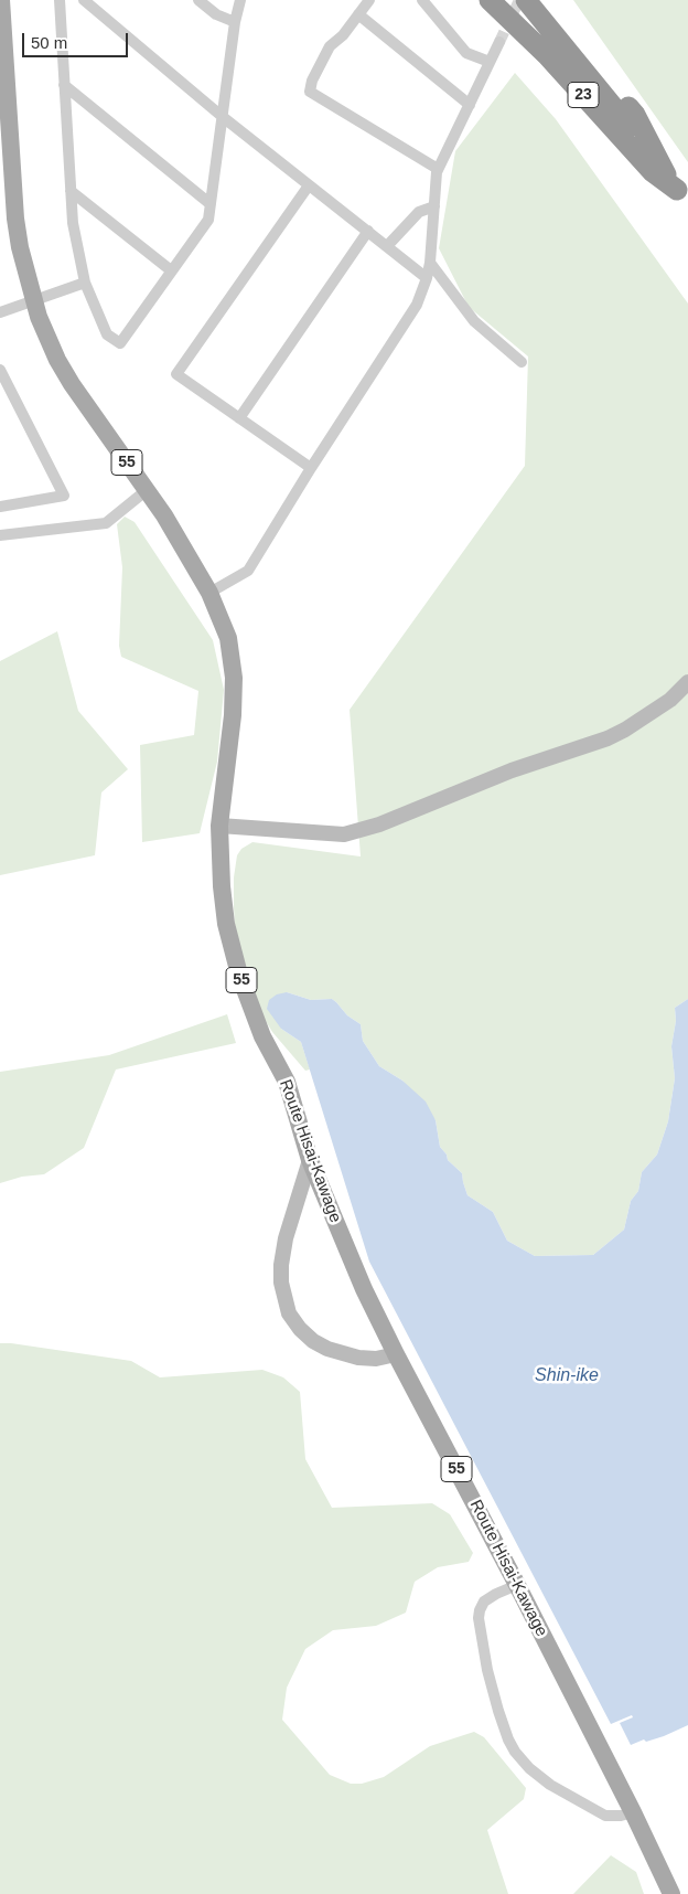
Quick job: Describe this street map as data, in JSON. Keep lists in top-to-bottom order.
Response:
{
  "streets": {
    "highway": ["23"],
    "main road": ["55", "Route Hisai-Kawage"]
  },
  "water": ["Shin-ike"],
  "scale_bar": "50 m"
}
